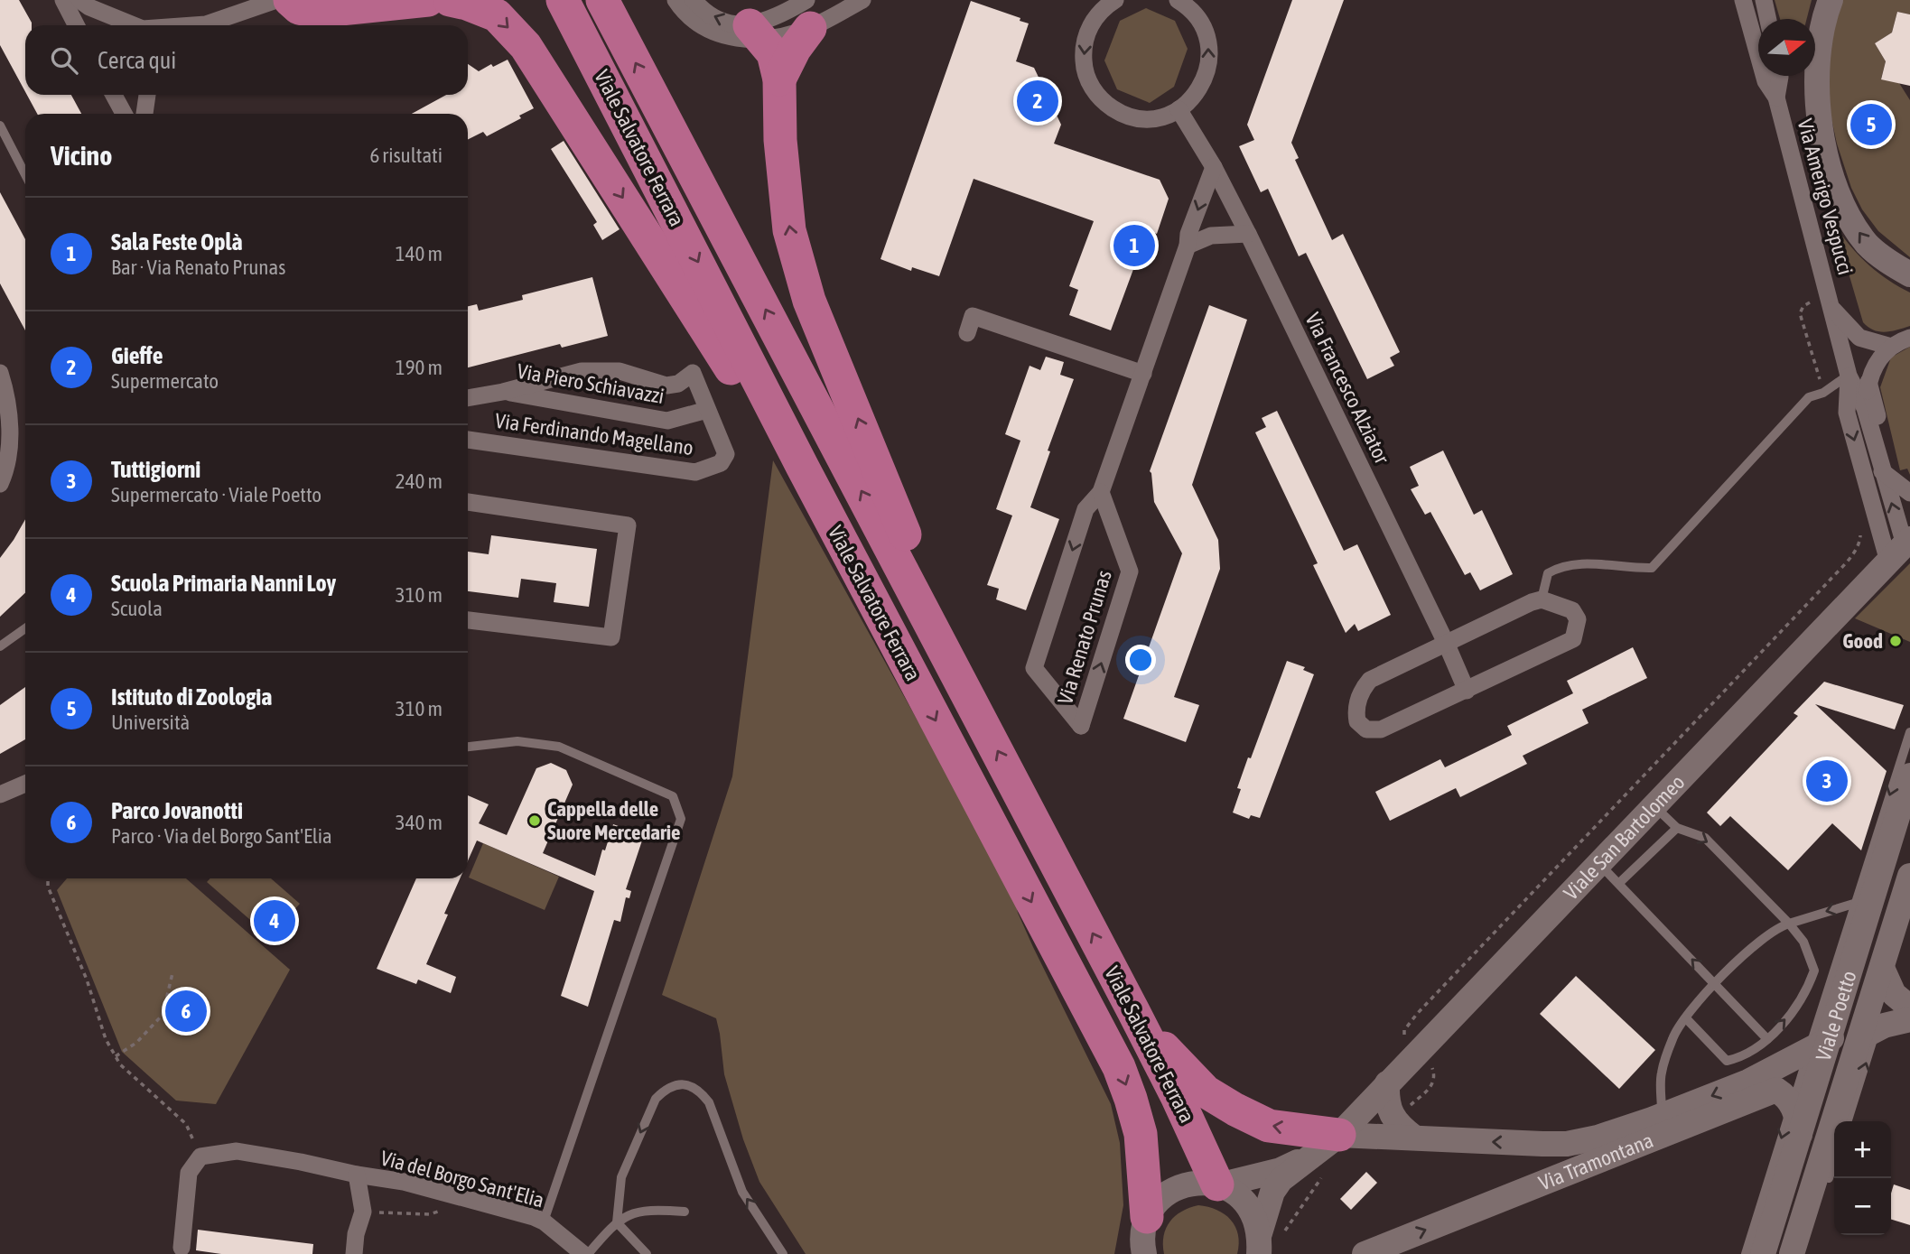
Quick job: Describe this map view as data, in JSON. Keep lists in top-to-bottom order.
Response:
{
  "streets": {
    "highway": ["Viale Salvatore Ferrara"],
    "street": [
      "Via Amerigo Vespucci",
      "Via Piero Schiavazzi",
      "Via Francesco Alziator",
      "Via Ferdinando Magellano",
      "Via Renato Prunas",
      "Viale San Bartolomeo",
      "Viale Poetto",
      "Via Tramontana",
      "Via del Borgo Sant'Elia"
    ]
  },
  "crossings": [
    ["Viale Salvatore Ferrara", "Viale San Bartolomeo"],
    ["Via Amerigo Vespucci", "Viale San Bartolomeo"],
    ["Via Piero Schiavazzi", "Via Ferdinando Magellano"],
    ["Via Francesco Alziator", "Via Renato Prunas"],
    ["Viale Poetto", "Via Tramontana"]
  ],
  "places": ["Good", "Cappella delle Suore Mercedarie"],
  "north": "right",
  "page": {
    "search": "Cerca qui",
    "pins": [
      "2",
      "5",
      "1",
      "3",
      "4",
      "6"
    ],
    "heading": ["Vicino", "6 risultati"],
    "list": [
      {
        "mark": "1",
        "name": "Sala Feste Oplà",
        "note": "Bar · Via Renato Prunas",
        "value": "140 m"
      },
      {
        "mark": "2",
        "name": "Gieffe",
        "note": "Supermercato",
        "value": "190 m"
      },
      {
        "mark": "3",
        "name": "Tuttigiorni",
        "note": "Supermercato · Viale Poetto",
        "value": "240 m"
      },
      {
        "mark": "4",
        "name": "Scuola Primaria Nanni Loy",
        "note": "Scuola",
        "value": "310 m"
      },
      {
        "mark": "5",
        "name": "Istituto di Zoologia",
        "note": "Università",
        "value": "310 m"
      },
      {
        "mark": "6",
        "name": "Parco Jovanotti",
        "note": "Parco · Via del Borgo Sant'Elia",
        "value": "340 m"
      }
    ],
    "map_buttons": ["+", "−"]
  }
}
